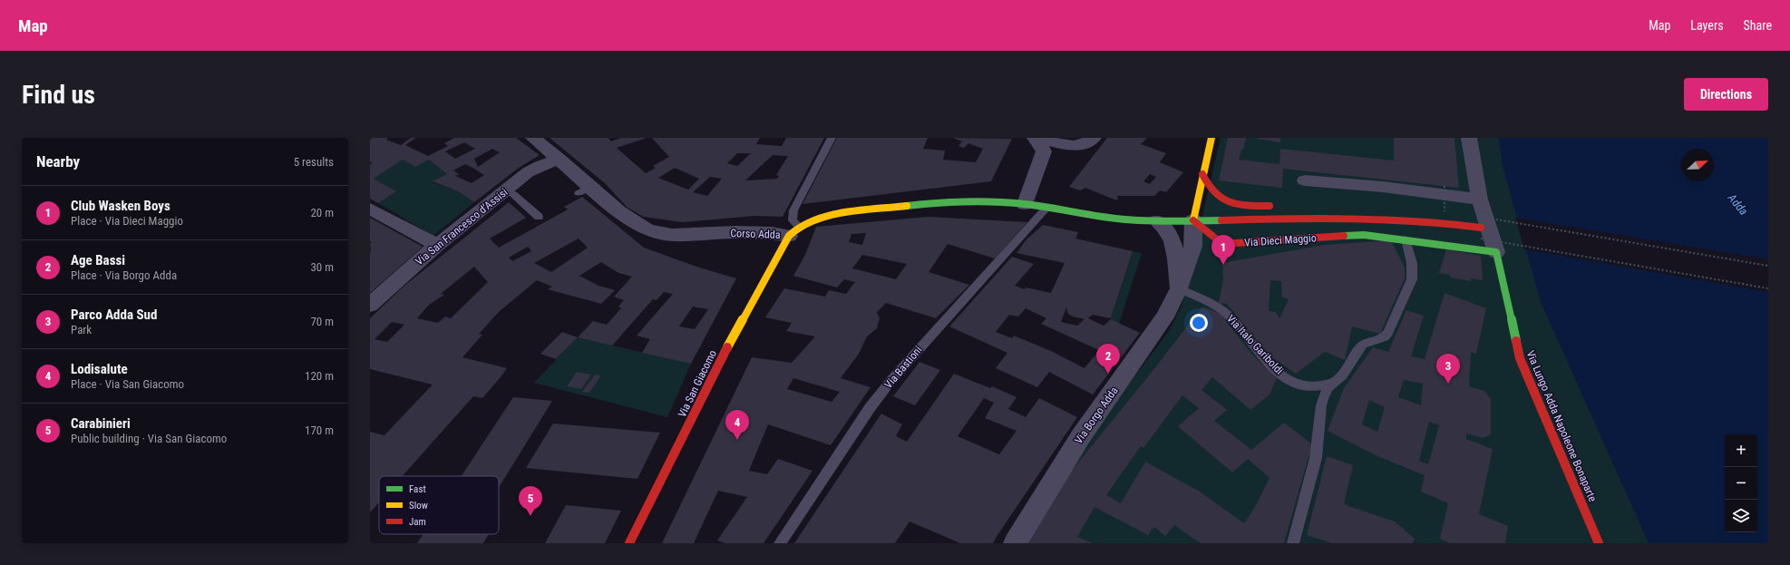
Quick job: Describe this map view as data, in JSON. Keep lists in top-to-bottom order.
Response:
{
  "streets": {
    "street": [
      "Via San Francesco d’Assisi",
      "Corso Adda",
      "Via Dieci Maggio",
      "Via San Giacomo",
      "Via Borgo Adda",
      "Via Lungo Adda Napoleone Bonaparte"
    ],
    "lane": ["Via Italo Gariboldi", "Via Bastioni"]
  },
  "crossings": [
    ["Via San Francesco d’Assisi", "Corso Adda"],
    ["Corso Adda", "Via Dieci Maggio"],
    ["Corso Adda", "Via Bastioni"],
    ["Corso Adda", "Via San Giacomo"],
    ["Corso Adda", "Via Borgo Adda"],
    ["Via Dieci Maggio", "Via Borgo Adda"],
    ["Via Dieci Maggio", "Via Lungo Adda Napoleone Bonaparte"],
    ["Via Italo Gariboldi", "Via Borgo Adda"]
  ],
  "water": ["Adda"],
  "legend": ["Fast", "Slow", "Jam"],
  "north": "top right",
  "page": {
    "header": "Map",
    "nav": ["Map", "Layers", "Share"],
    "buttons": "Directions",
    "title": "Find us",
    "heading": ["Nearby", "5 results"],
    "list": [
      {
        "mark": "1",
        "name": "Club Wasken Boys",
        "note": "Place · Via Dieci Maggio",
        "value": "20 m"
      },
      {
        "mark": "2",
        "name": "Age Bassi",
        "note": "Place · Via Borgo Adda",
        "value": "30 m"
      },
      {
        "mark": "3",
        "name": "Parco Adda Sud",
        "note": "Park",
        "value": "70 m"
      },
      {
        "mark": "4",
        "name": "Lodisalute",
        "note": "Place · Via San Giacomo",
        "value": "120 m"
      },
      {
        "mark": "5",
        "name": "Carabinieri",
        "note": "Public building · Via San Giacomo",
        "value": "170 m"
      }
    ],
    "pins": [
      "1",
      "2",
      "3",
      "4",
      "5"
    ],
    "map_buttons": ["+", "−"]
  }
}
